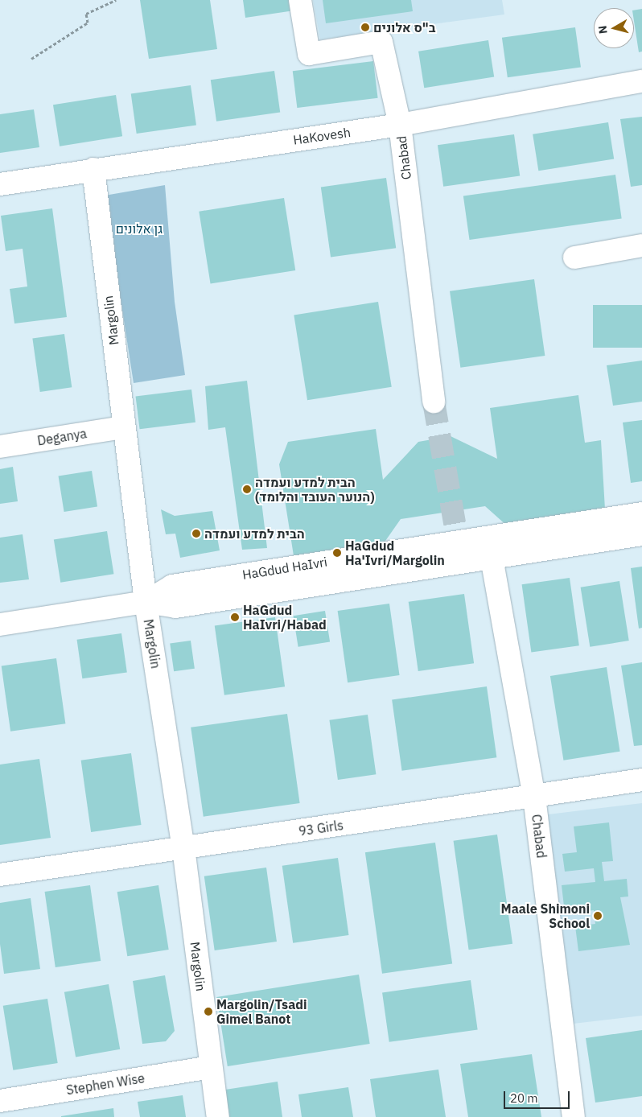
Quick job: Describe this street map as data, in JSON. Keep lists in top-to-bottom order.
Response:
{
  "streets": {
    "street": [
      "HaKovesh",
      "Chabad",
      "Margolin",
      "Deganya",
      "HaGdud HaIvri",
      "93 Girls",
      "Stephen Wise"
    ]
  },
  "crossings": [
    ["HaKovesh", "Chabad"],
    ["HaKovesh", "Margolin"],
    ["Chabad", "HaGdud HaIvri"],
    ["Chabad", "93 Girls"],
    ["Margolin", "Deganya"],
    ["Margolin", "HaGdud HaIvri"],
    ["Margolin", "93 Girls"],
    ["Margolin", "Stephen Wise"]
  ],
  "parks": ["גן אלונים"],
  "places": [
    "ב\"ס אלונים",
    "הבית למדע ועמדה (הנוער העובד והלומד)",
    "הבית למדע ועמדה",
    "HaGdud Ha'Ivri/Margolin",
    "HaGdud HaIvri/Habad",
    "Maale Shimoni School",
    "Margolin/Tsadi Gimel Banot"
  ],
  "scale_bar": "20 m",
  "north": "left"
}
